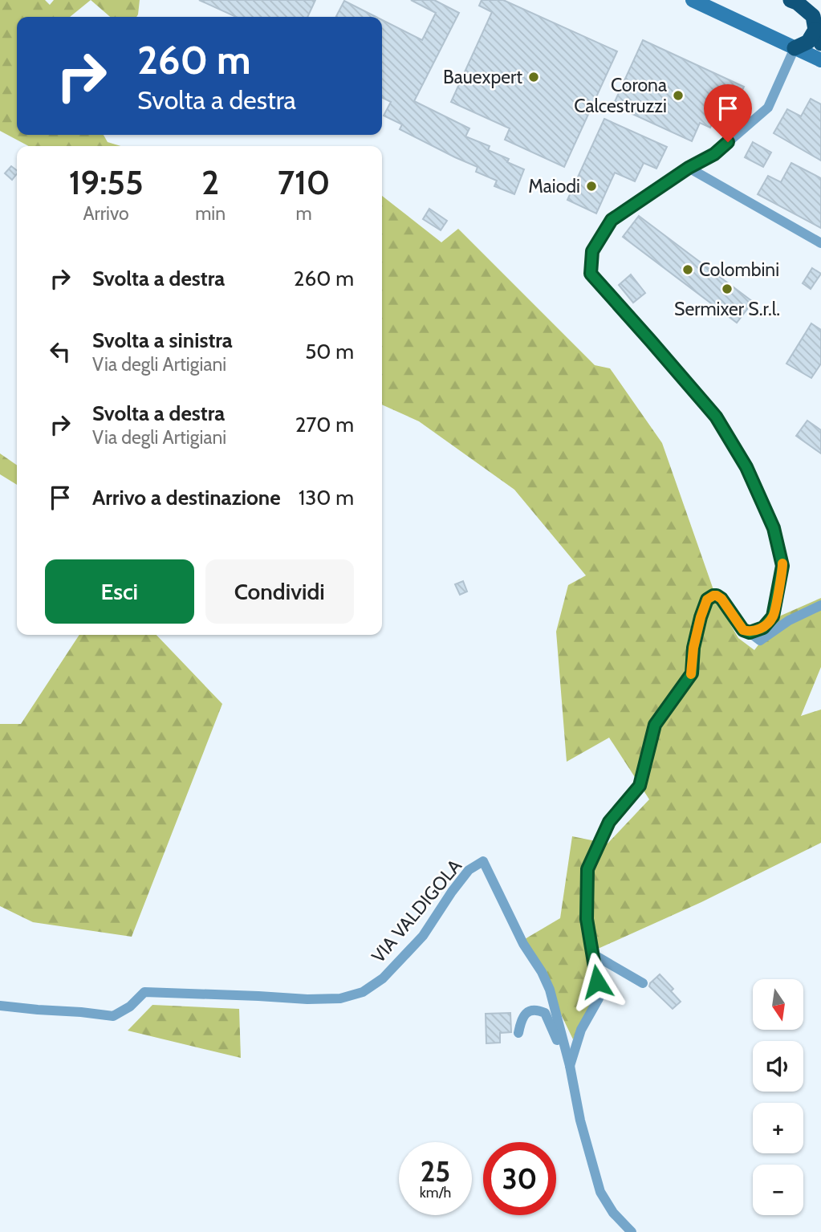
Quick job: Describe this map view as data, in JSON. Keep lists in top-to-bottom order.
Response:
{
  "streets": {
    "street": ["VIA VALDIGOLA"]
  },
  "places": [
    "Bauexpert",
    "Corona Calcestruzzi",
    "Maiodi",
    "Colombini",
    "Sermixer S.r.l."
  ],
  "north": "bottom",
  "page": {
    "turn": ["260 m", "Svolta a destra"],
    "eta": [
      "19:55",
      "Arrivo",
      "2",
      "min",
      "710",
      "m"
    ],
    "list": [
      {
        "name": "Svolta a destra",
        "value": "260 m"
      },
      {
        "name": "Svolta a sinistra",
        "note": "Via degli Artigiani",
        "value": "50 m"
      },
      {
        "name": "Svolta a destra",
        "note": "Via degli Artigiani",
        "value": "270 m"
      },
      {
        "name": "Arrivo a destinazione",
        "value": "130 m"
      }
    ],
    "buttons": ["Esci", "Condividi"],
    "map_buttons": ["+", "−"],
    "speed": "25 km/h",
    "limit": "30"
  }
}
